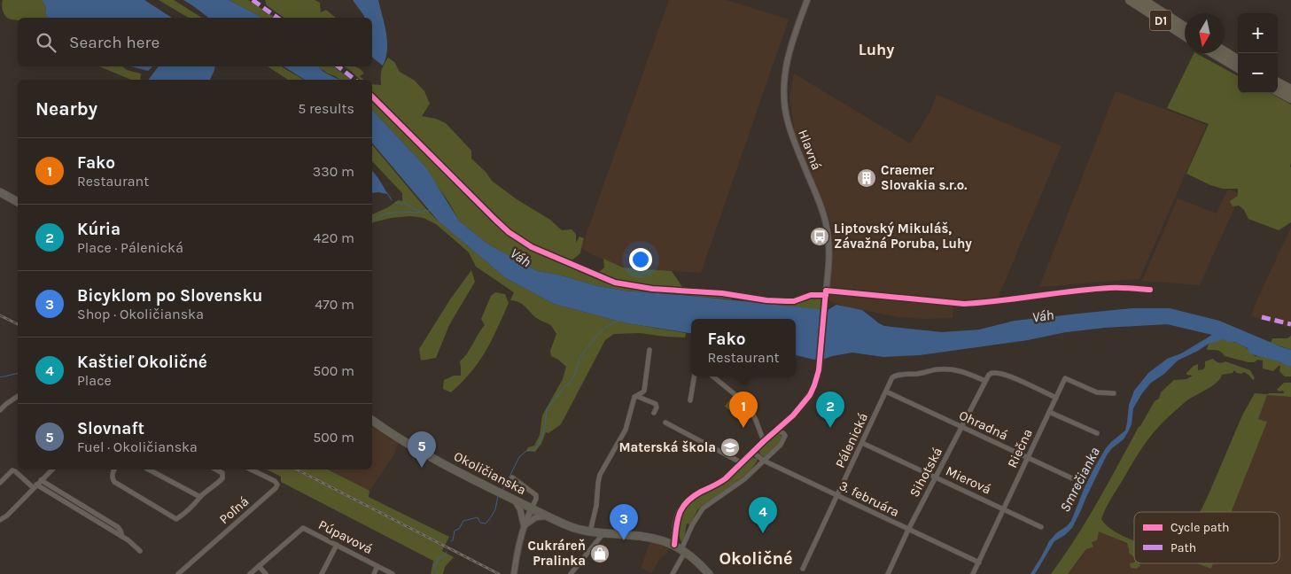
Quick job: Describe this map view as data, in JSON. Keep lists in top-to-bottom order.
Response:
{
  "streets": {
    "highway": ["D1"],
    "main road": ["Okoličianska"],
    "street": [
      "Hlavná",
      "Ohradná",
      "Pálenická",
      "Riečna",
      "Sihotská",
      "Mierová",
      "3. februára",
      "Poľná",
      "Púpavová"
    ]
  },
  "crossings": [
    ["Hlavná", "Okoličianska"],
    ["Hlavná", "3. februára"],
    ["Ohradná", "Pálenická"],
    ["Ohradná", "Riečna"],
    ["Ohradná", "Sihotská"],
    ["Pálenická", "Sihotská"],
    ["Pálenická", "Mierová"],
    ["Pálenická", "3. februára"],
    ["Riečna", "Mierová"],
    ["Riečna", "3. februára"],
    ["Sihotská", "Mierová"],
    ["Sihotská", "3. februára"]
  ],
  "districts": ["Luhy", "Okoličné"],
  "water": ["Váh", "Smrečianka"],
  "places": {
    "building": ["Craemer Slovakia s.r.o."],
    "bus stop": ["Liptovský Mikuláš, Závažná Poruba, Luhy"],
    "school or university": ["Materská škola"],
    "shop": ["Cukráreň Pralinka"]
  },
  "legend": ["Cycle path", "Path"],
  "north": "bottom",
  "page": {
    "map_buttons": ["+", "−"],
    "search": "Search here",
    "heading": ["Nearby", "5 results"],
    "list": [
      {
        "mark": "1",
        "name": "Fako",
        "note": "Restaurant",
        "value": "330 m"
      },
      {
        "mark": "2",
        "name": "Kúria",
        "note": "Place · Pálenická",
        "value": "420 m"
      },
      {
        "mark": "3",
        "name": "Bicyklom po Slovensku",
        "note": "Shop · Okoličianska",
        "value": "470 m"
      },
      {
        "mark": "4",
        "name": "Kaštieľ Okoličné",
        "note": "Place",
        "value": "500 m"
      },
      {
        "mark": "5",
        "name": "Slovnaft",
        "note": "Fuel · Okoličianska",
        "value": "500 m"
      }
    ],
    "popup": ["Fako", "Restaurant"],
    "pins": [
      "1",
      "2",
      "5",
      "4",
      "3"
    ]
  }
}
